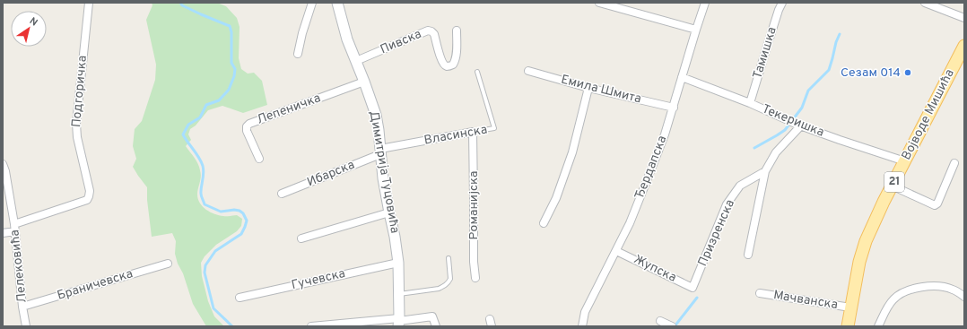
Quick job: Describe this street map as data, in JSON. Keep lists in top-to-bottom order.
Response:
{
  "streets": {
    "main road": ["Војводе Мишића", "21"],
    "street": [
      "Пивска",
      "Тамишка",
      "Емила Шмита",
      "Подгоричка",
      "Лепеничка",
      "Текеришка",
      "Власинска",
      "Ђердапска",
      "Димитрија Туцовића",
      "Ибарска",
      "Романијска",
      "Призренска",
      "Лелековића",
      "Жупска",
      "Гучевска",
      "Браничевска",
      "Мачванска"
    ]
  },
  "crossings": [
    ["Пивска", "Димитрија Туцовића"],
    ["Тамишка", "Текеришка"],
    ["Емила Шмита", "Ђердапска"],
    ["Подгоричка", "Лелековића"],
    ["Лепеничка", "Димитрија Туцовића"],
    ["Војводе Мишића", "Текеришка"],
    ["Војводе Мишића", "Мачванска"],
    ["Текеришка", "Ђердапска"],
    ["Власинска", "Димитрија Туцовића"],
    ["Власинска", "Ибарска"],
    ["Власинска", "Романијска"],
    ["Ђердапска", "Жупска"],
    ["Димитрија Туцовића", "Ибарска"],
    ["Димитрија Туцовића", "Гучевска"],
    ["Призренска", "Жупска"],
    ["Лелековића", "Браничевска"]
  ],
  "places": ["Сезам 014"],
  "north": "top right"
}
